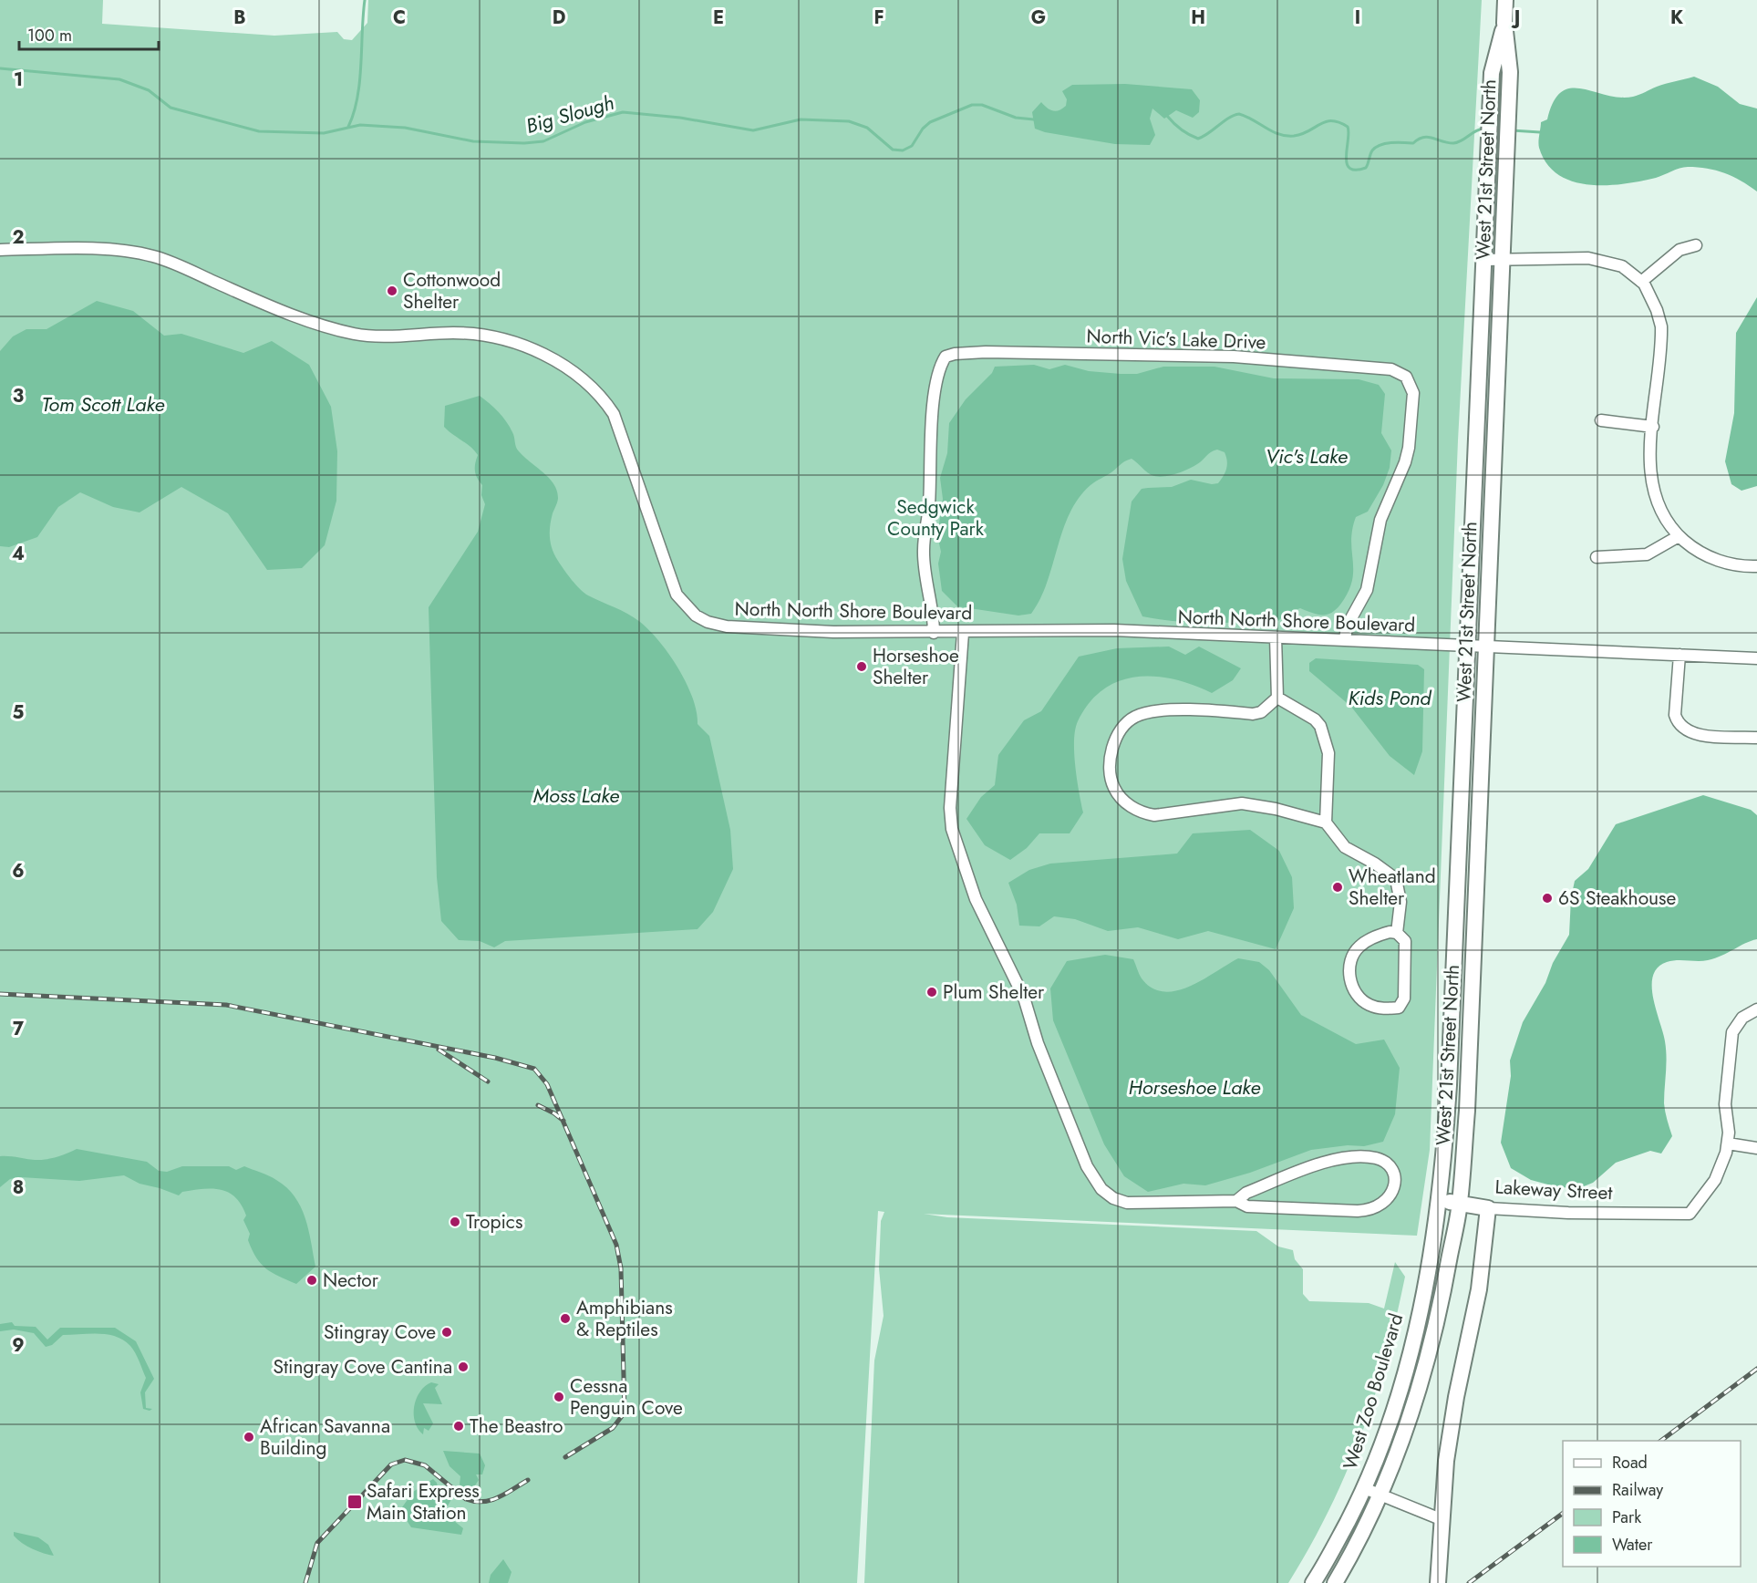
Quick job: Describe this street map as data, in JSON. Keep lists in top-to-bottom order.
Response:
{
  "streets": {
    "main road": ["West 21st Street North", "Lakeway Street", "West Zoo Boulevard"],
    "street": ["North Vic's Lake Drive", "North North Shore Boulevard"]
  },
  "crossings": [
    ["West 21st Street North", "North North Shore Boulevard"],
    ["West 21st Street North", "Lakeway Street"],
    ["West 21st Street North", "West Zoo Boulevard"],
    ["North Vic's Lake Drive", "North North Shore Boulevard"],
    ["Lakeway Street", "West Zoo Boulevard"]
  ],
  "water": [
    "Big Slough",
    "Tom Scott Lake",
    "Vic's Lake",
    "Kids Pond",
    "Moss Lake",
    "Horseshoe Lake"
  ],
  "parks": ["Sedgwick County Park"],
  "places": {
    "other": [
      "Cottonwood Shelter",
      "Horseshoe Shelter",
      "Wheatland Shelter",
      "6S Steakhouse",
      "Plum Shelter",
      "Tropics",
      "Nector",
      "Amphibians & Reptiles",
      "Stingray Cove",
      "Stingray Cove Cantina",
      "Cessna Penguin Cove",
      "The Beastro",
      "African Savanna Building"
    ],
    "transit": ["Safari Express Main Station"]
  },
  "legend": [
    "Road",
    "Railway",
    "Park",
    "Water"
  ],
  "scale_bar": "100 m",
  "grid": {
    "columns": [
      "B",
      "C",
      "D",
      "E",
      "F",
      "G",
      "H",
      "I",
      "J",
      "K"
    ],
    "rows": [
      "1",
      "2",
      "3",
      "4",
      "5",
      "6",
      "7",
      "8",
      "9"
    ]
  }
}
